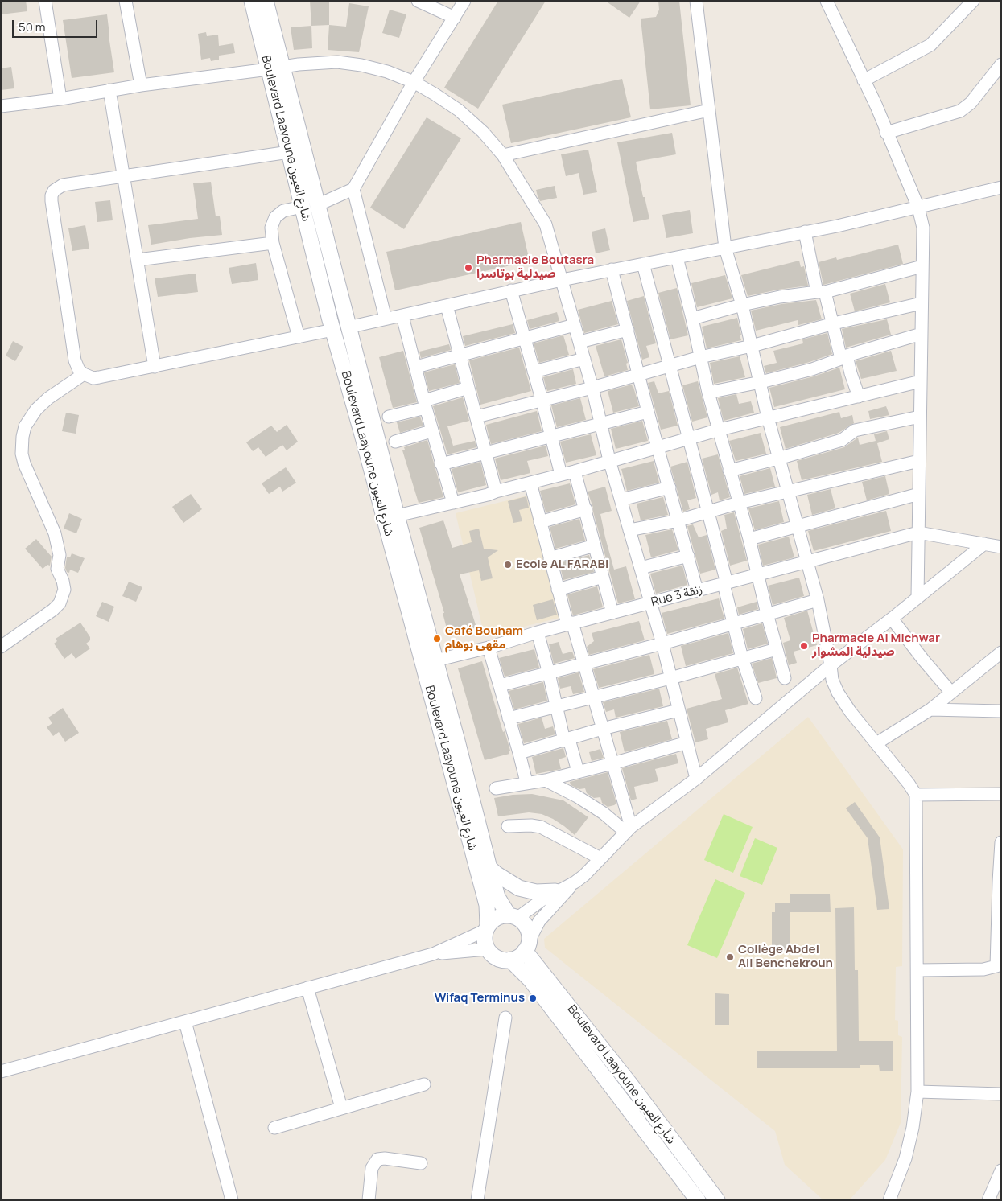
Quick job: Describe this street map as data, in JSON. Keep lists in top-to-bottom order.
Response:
{
  "streets": {
    "street": ["Boulevard Laayoune شارع العيون", "Rue 3 زنقة", "Boulevard Laayoune شأرع العيون"]
  },
  "crossings": [
    ["Boulevard Laayoune شارع العيون", "Rue 3 زنقة"],
    ["Boulevard Laayoune شارع العيون", "Boulevard Laayoune شأرع العيون"]
  ],
  "places": [
    "Pharmacie Boutasra صيدلية بوتاسرا",
    "Ecole AL FARABI",
    "Café Bouham مقهى بوهام",
    "Pharmacie Al Michwar صيدلية المشوار",
    "Collège Abdel Ali Benchekroun",
    "Wifaq Terminus"
  ],
  "scale_bar": "50 m"
}
